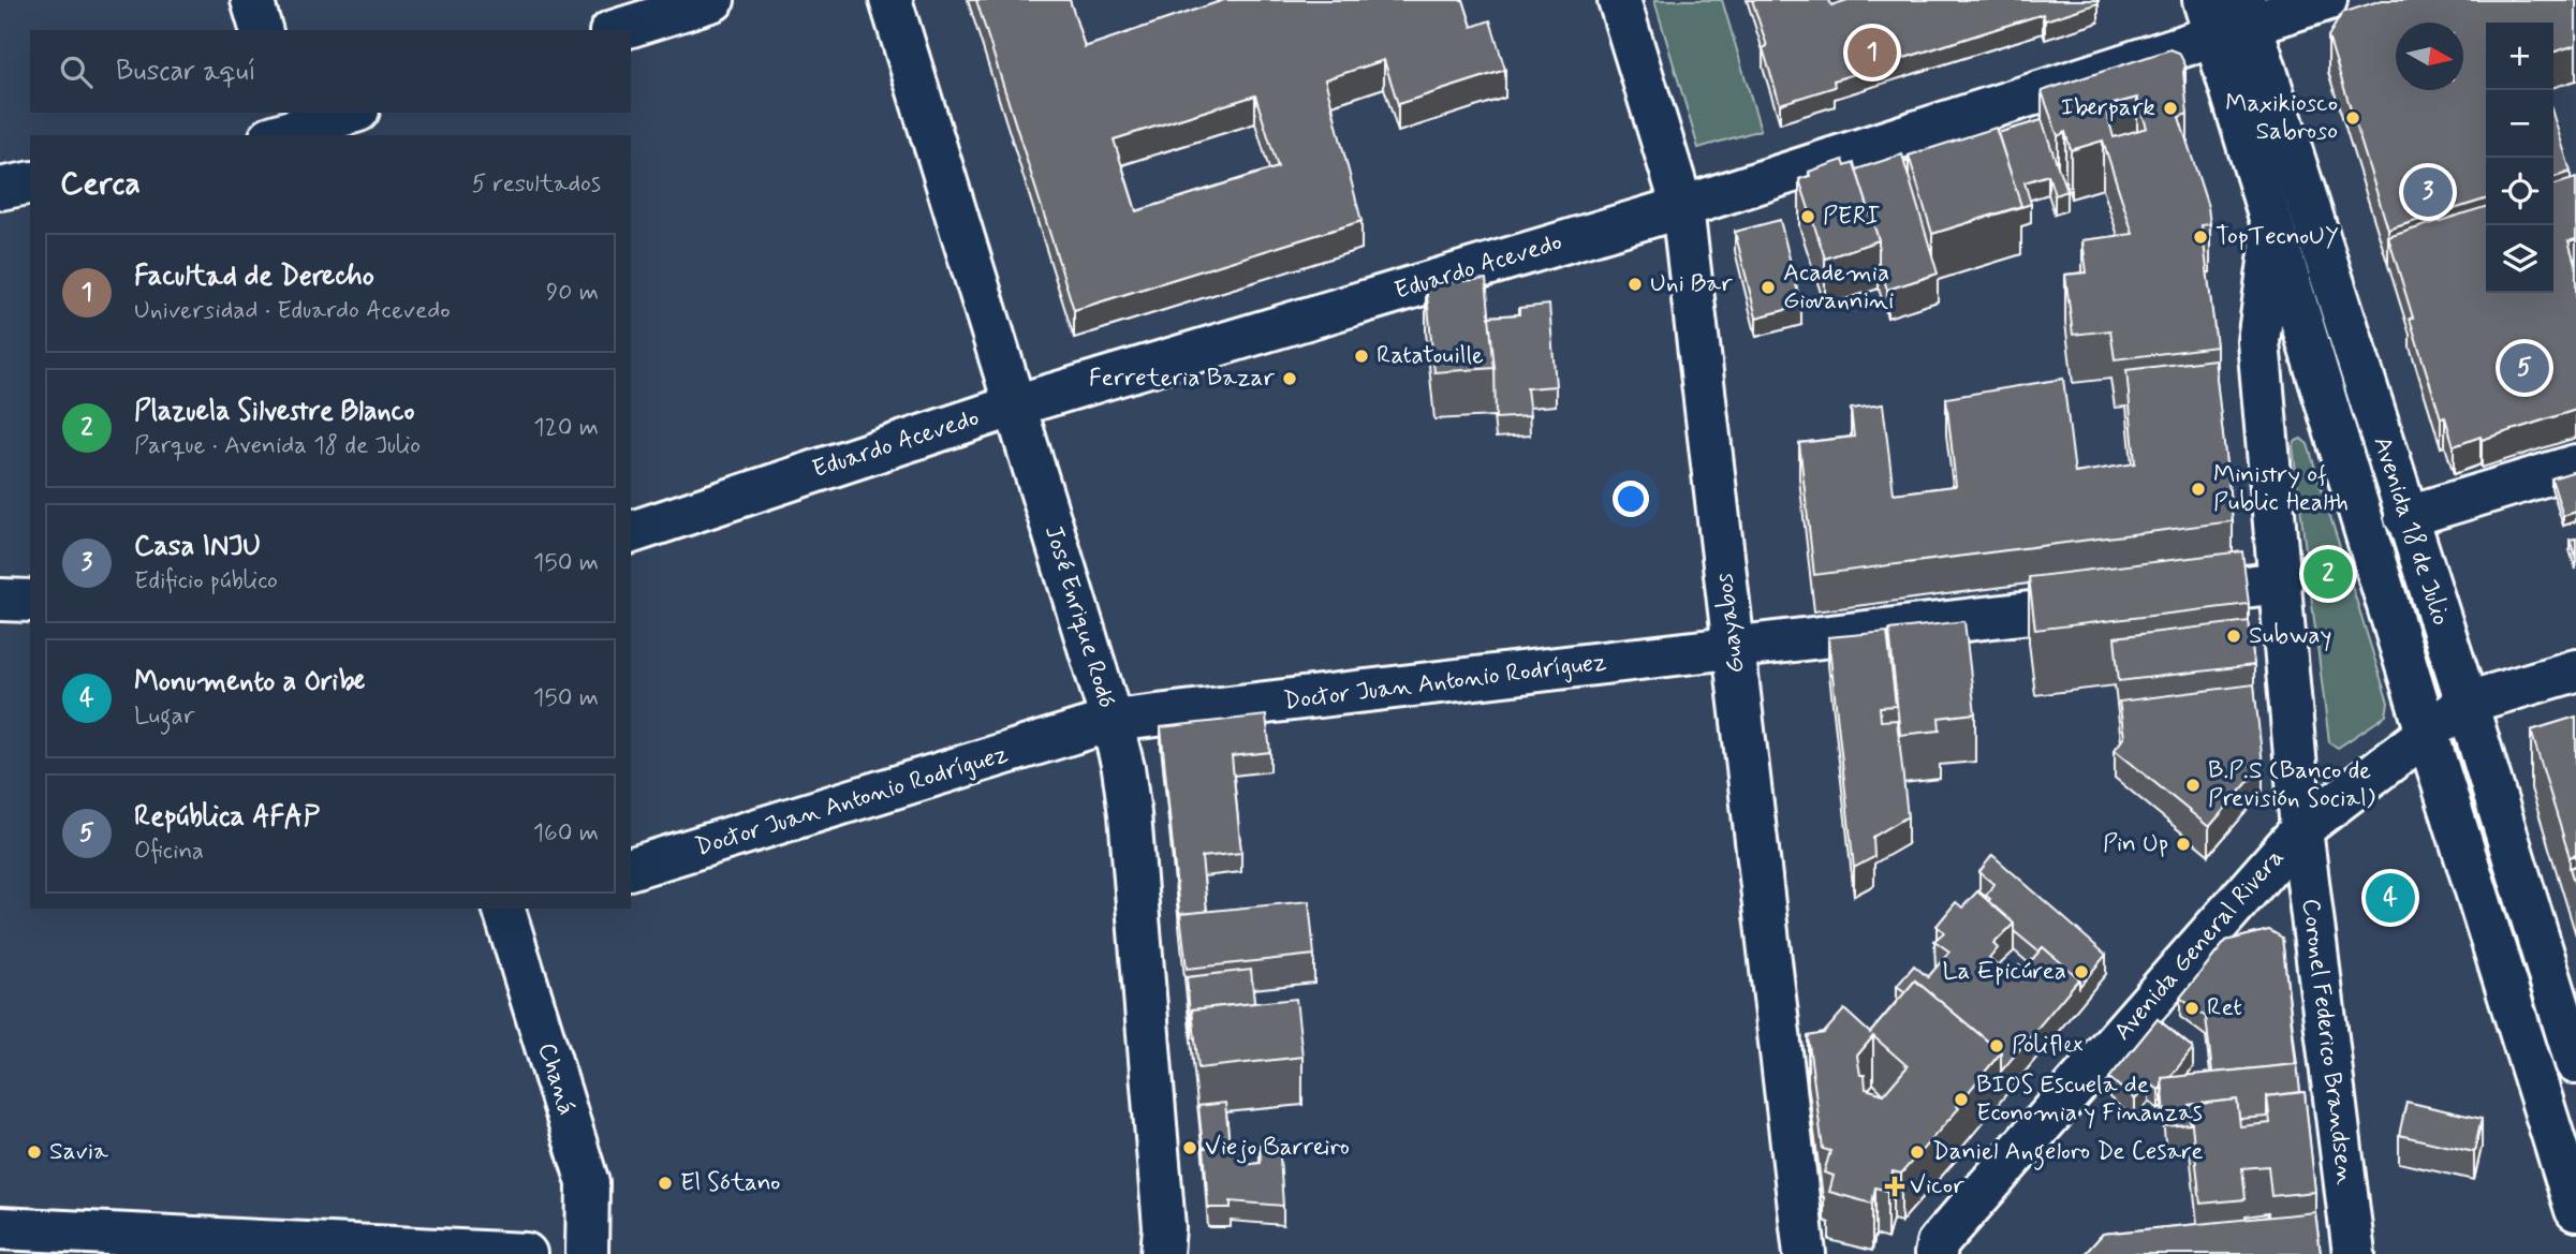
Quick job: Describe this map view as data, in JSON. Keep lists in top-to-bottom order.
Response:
{
  "streets": {
    "street": [
      "Eduardo Acevedo",
      "Avenida 18 de Julio",
      "José Enrique Rodó",
      "Guayabos",
      "Doctor Juan Antonio Rodríguez",
      "Avenida General Rivera",
      "Coronel Federico Brandsen",
      "Chaná"
    ]
  },
  "crossings": [
    ["Eduardo Acevedo", "Avenida 18 de Julio"],
    ["Eduardo Acevedo", "José Enrique Rodó"],
    ["Eduardo Acevedo", "Guayabos"],
    ["Avenida 18 de Julio", "Doctor Juan Antonio Rodríguez"],
    ["Avenida 18 de Julio", "Avenida General Rivera"],
    ["Avenida 18 de Julio", "Coronel Federico Brandsen"],
    ["José Enrique Rodó", "Doctor Juan Antonio Rodríguez"],
    ["Guayabos", "Doctor Juan Antonio Rodríguez"],
    ["Avenida General Rivera", "Coronel Federico Brandsen"]
  ],
  "places": {
    "other": [
      "Iberpark",
      "Maxikiosco Sabroso",
      "PERI",
      "TopTecnoUY",
      "Uni Bar",
      "Academia Giovannini",
      "Ratatouille",
      "Ferreteria Bazar",
      "Ministry of Public Health",
      "Subway",
      "B.P.S (Banco de Previsión Social)",
      "Pin Up",
      "La Epicúrea",
      "Ret",
      "Poliflex",
      "BIOS Escuela de Economia y Finanzas",
      "Viejo Barreiro",
      "Savia",
      "Daniel Angeloro De Cesare",
      "El Sótano"
    ],
    "health": ["Vicor"]
  },
  "north": "right",
  "page": {
    "map_buttons": ["+", "−"],
    "pins": [
      "1",
      "3",
      "5",
      "2",
      "4"
    ],
    "search": "Buscar aquí",
    "heading": ["Cerca", "5 resultados"],
    "list": [
      {
        "mark": "1",
        "name": "Facultad de Derecho",
        "note": "Universidad · Eduardo Acevedo",
        "value": "90 m"
      },
      {
        "mark": "2",
        "name": "Plazuela Silvestre Blanco",
        "note": "Parque · Avenida 18 de Julio",
        "value": "120 m"
      },
      {
        "mark": "3",
        "name": "Casa INJU",
        "note": "Edificio público",
        "value": "150 m"
      },
      {
        "mark": "4",
        "name": "Monumento a Oribe",
        "note": "Lugar",
        "value": "150 m"
      },
      {
        "mark": "5",
        "name": "República AFAP",
        "note": "Oficina",
        "value": "160 m"
      }
    ]
  }
}
